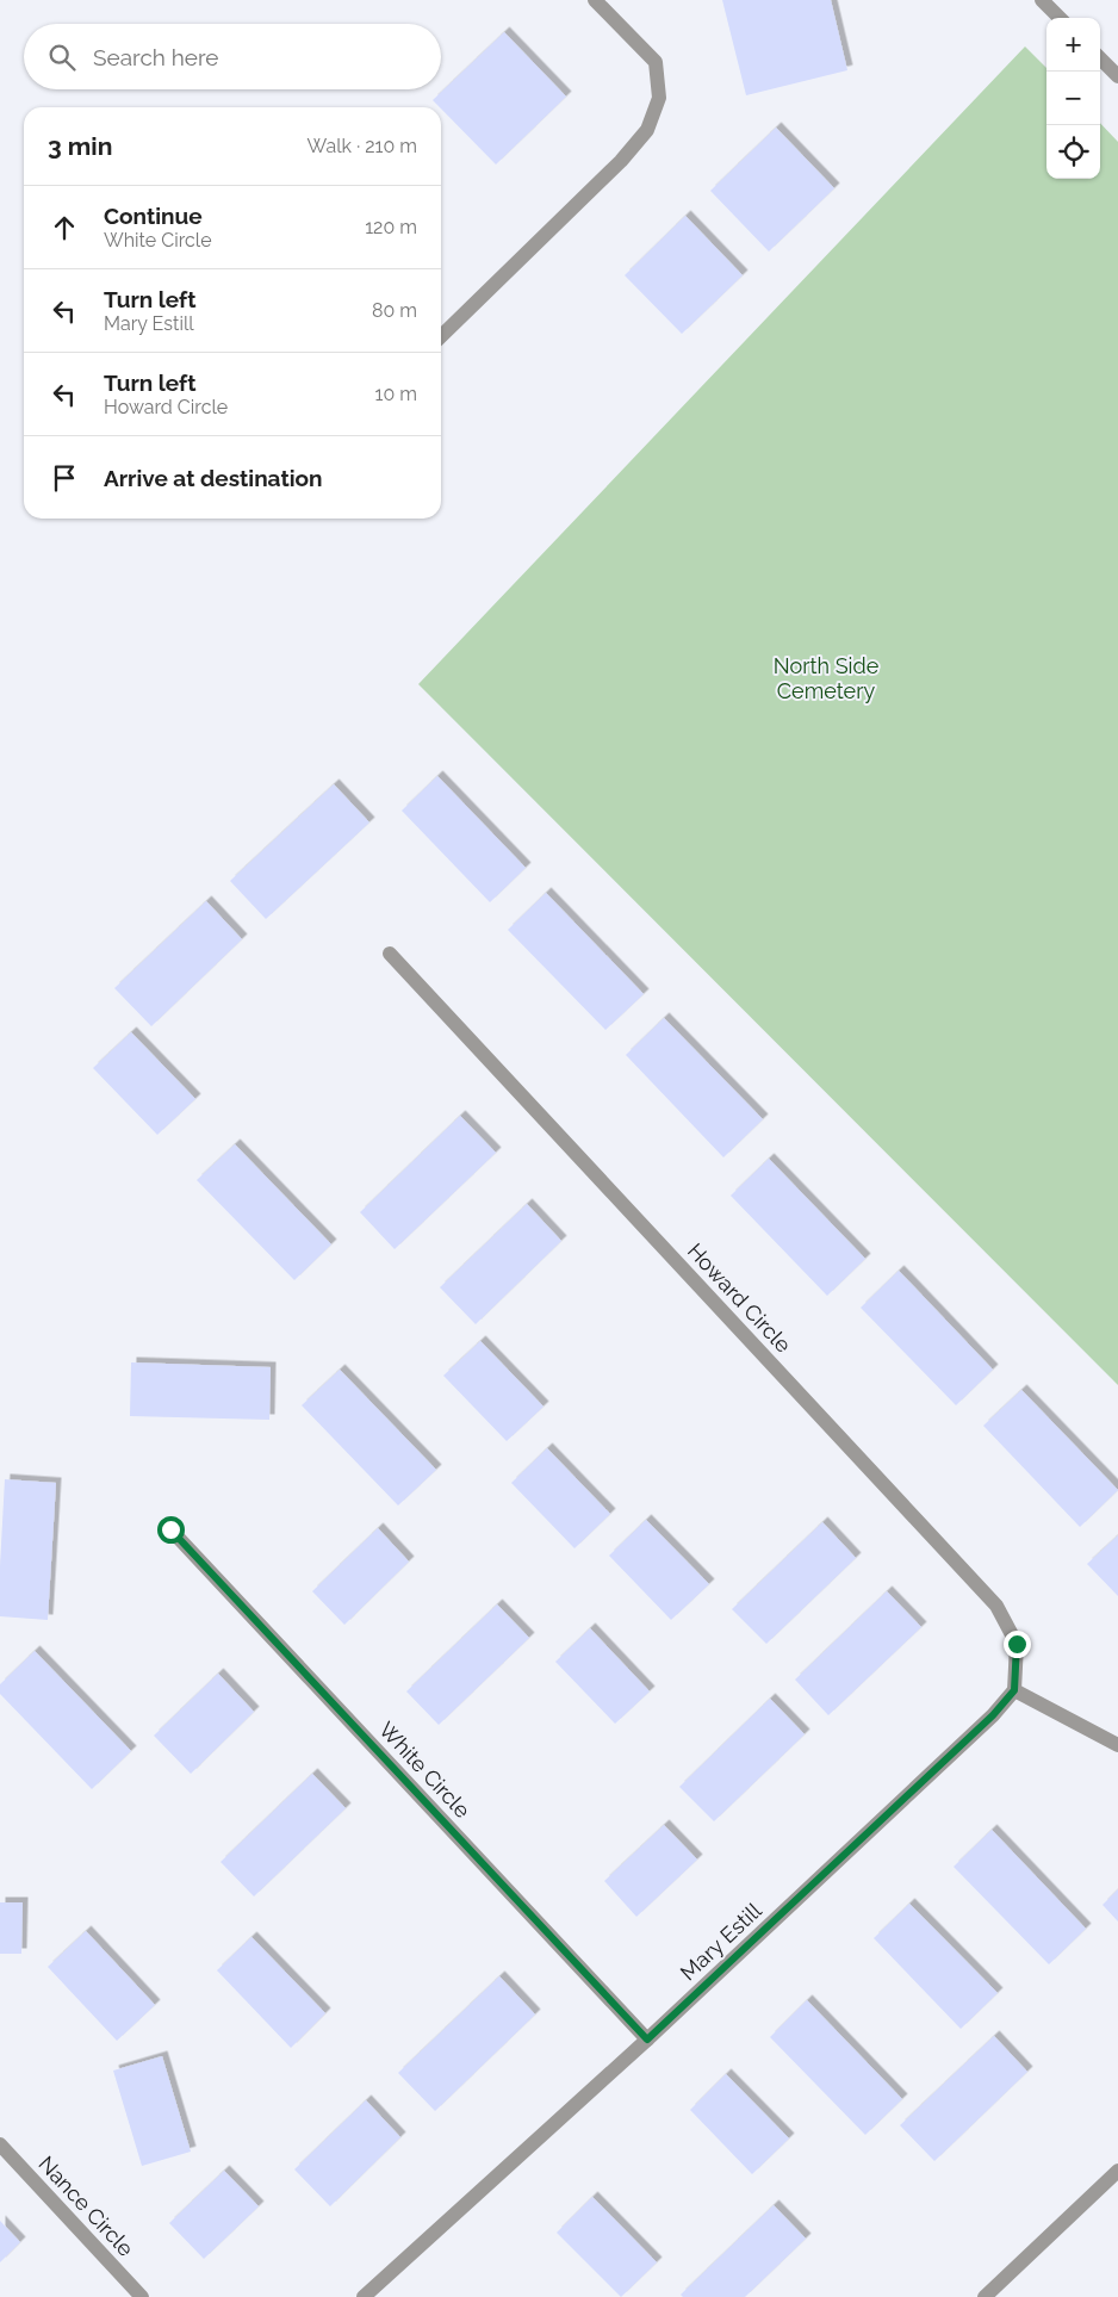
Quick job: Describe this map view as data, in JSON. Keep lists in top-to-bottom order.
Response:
{
  "streets": {
    "street": [
      "Howard Circle",
      "White Circle",
      "Mary Estill",
      "Nance Circle"
    ]
  },
  "crossings": [
    ["Howard Circle", "Mary Estill"],
    ["White Circle", "Mary Estill"]
  ],
  "parks": ["North Side Cemetery"],
  "page": {
    "map_buttons": ["+", "−"],
    "search": "Search here",
    "heading": ["3 min", "Walk · 210 m"],
    "list": [
      ["Continue", "White Circle", "120 m"],
      ["Turn left", "Mary Estill", "80 m"],
      ["Turn left", "Howard Circle", "10 m"],
      "Arrive at destination"
    ]
  }
}
